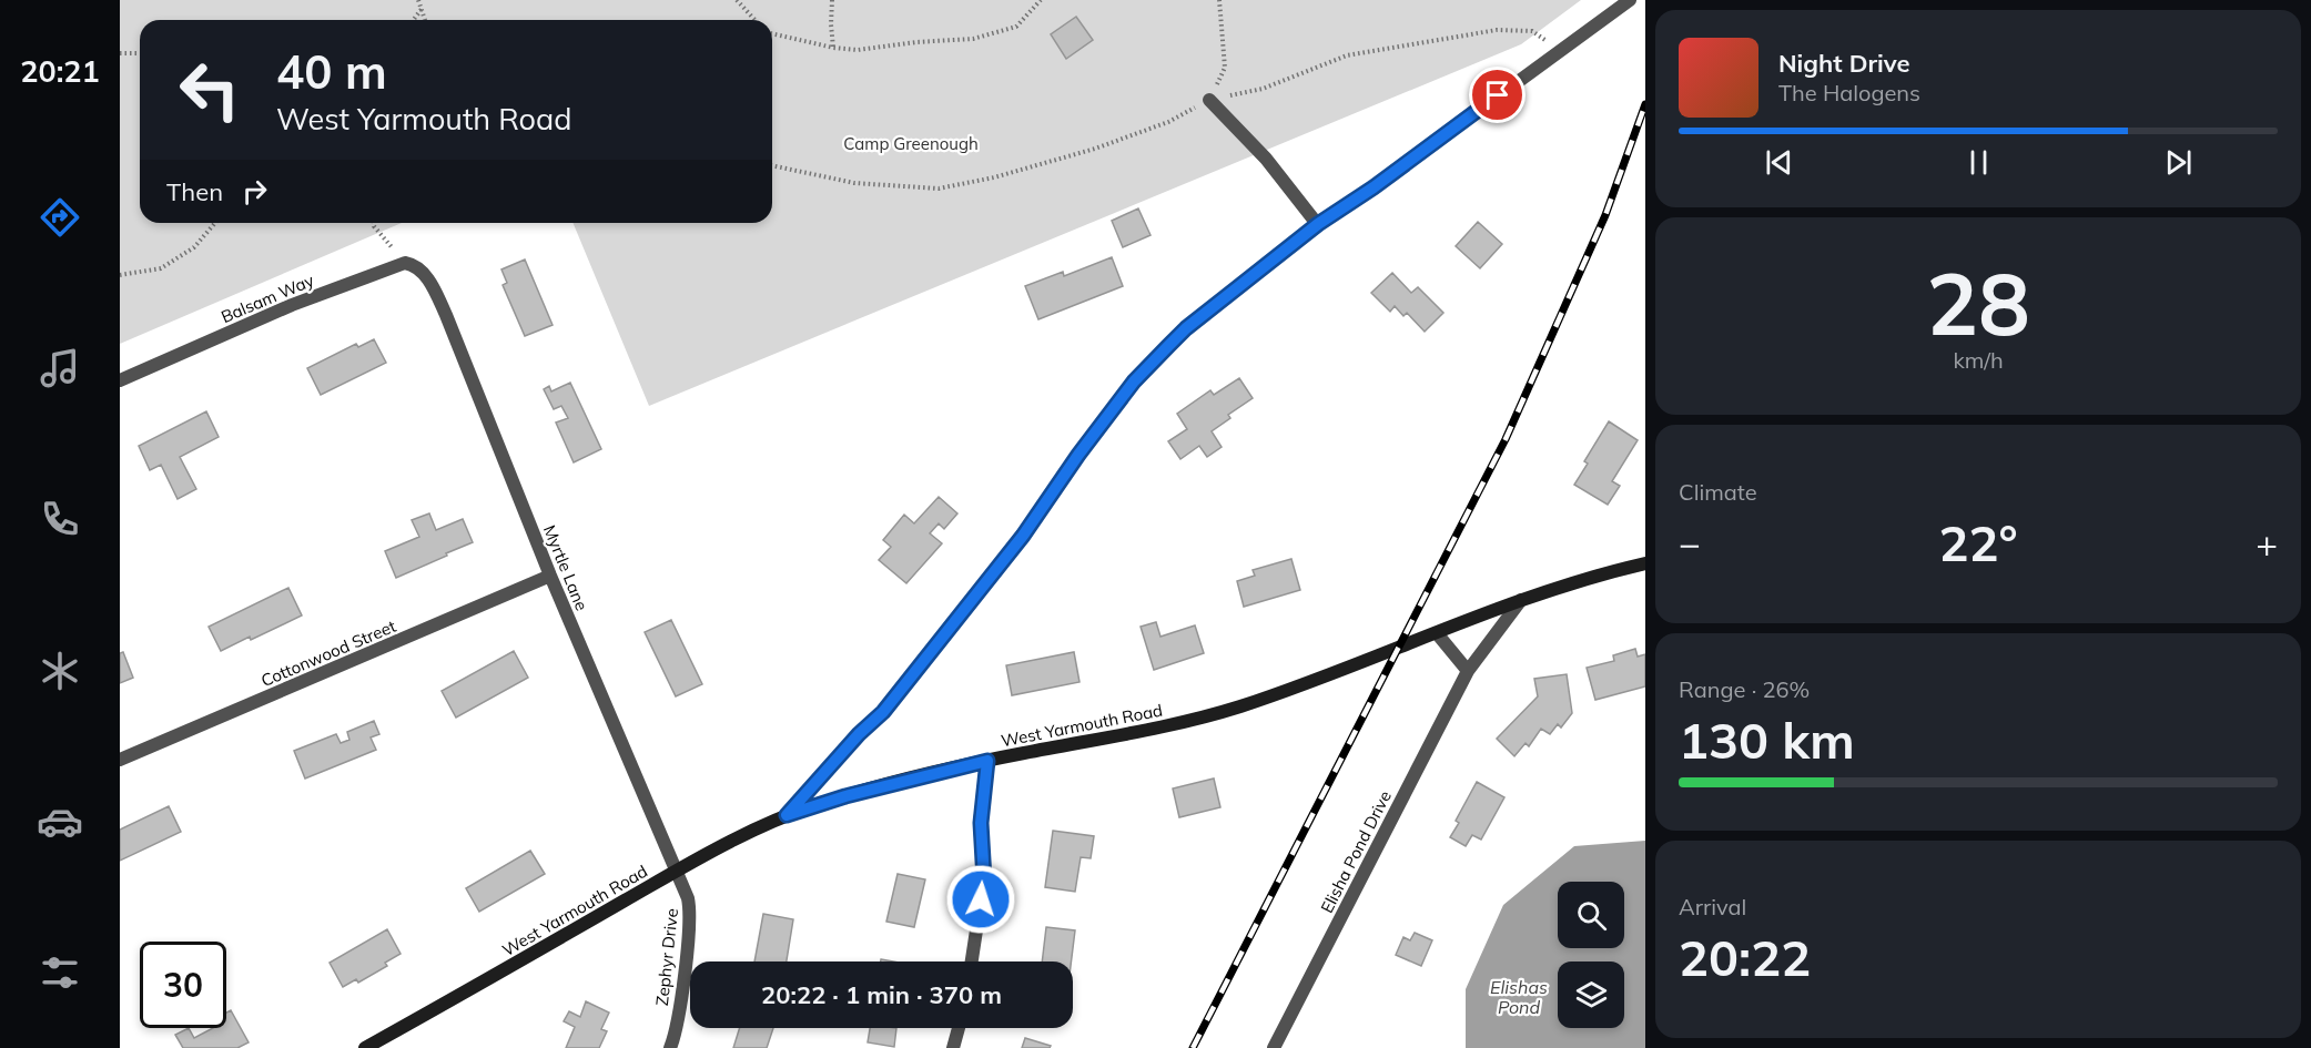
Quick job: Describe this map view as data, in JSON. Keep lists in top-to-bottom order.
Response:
{
  "streets": {
    "main road": ["West Yarmouth Road"],
    "street": [
      "Balsam Way",
      "Myrtle Lane",
      "Cottonwood Street",
      "Elisha Pond Drive",
      "Zephyr Drive"
    ]
  },
  "crossings": [
    ["Balsam Way", "Myrtle Lane"],
    ["Myrtle Lane", "Cottonwood Street"],
    ["Myrtle Lane", "West Yarmouth Road"],
    ["Myrtle Lane", "Zephyr Drive"],
    ["West Yarmouth Road", "Elisha Pond Drive"],
    ["West Yarmouth Road", "Zephyr Drive"]
  ],
  "water": ["Elishas Pond"],
  "parks": ["Camp Greenough"],
  "page": {
    "tabs": "20:21",
    "turn": ["40 m", "West Yarmouth Road"],
    "song": ["Night Drive", "The Halogens"],
    "then": "Then",
    "tile": [
      ["28", "km/h"],
      "Climate",
      ["Range · 26%", "130 km"],
      ["Arrival", "20:22"]
    ],
    "heat": ["−", "22°", "+"],
    "limit": "30",
    "trip": "20:22 · 1 min · 370 m"
  }
}
